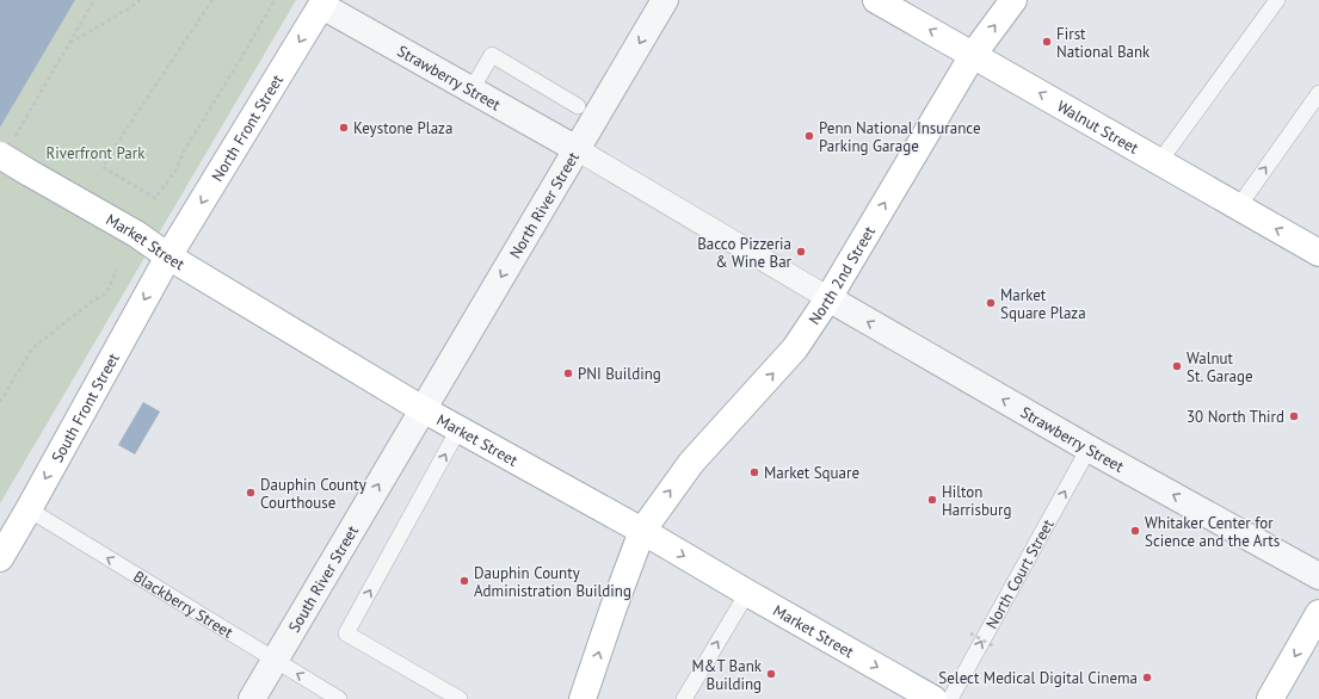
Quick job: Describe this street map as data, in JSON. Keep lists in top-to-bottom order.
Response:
{
  "streets": {
    "main road": [
      "Walnut Street",
      "North Front Street",
      "Market Street",
      "North 2nd Street",
      "South Front Street"
    ],
    "street": ["Strawberry Street", "North River Street", "South River Street"],
    "lane": ["North Court Street", "Blackberry Street"]
  },
  "crossings": [
    ["Strawberry Street", "North Front Street"],
    ["Strawberry Street", "North River Street"],
    ["Strawberry Street", "North 2nd Street"],
    ["Strawberry Street", "North Court Street"],
    ["Walnut Street", "North 2nd Street"],
    ["North Front Street", "Market Street"],
    ["North Front Street", "South Front Street"],
    ["North River Street", "Market Street"],
    ["North River Street", "South River Street"],
    ["Market Street", "North 2nd Street"],
    ["Market Street", "South Front Street"],
    ["Market Street", "South River Street"],
    ["South Front Street", "Blackberry Street"],
    ["South River Street", "Blackberry Street"]
  ],
  "one_way": [
    "Strawberry Street",
    "Walnut Street",
    "North Front Street",
    "North River Street",
    "North 2nd Street",
    "South Front Street",
    "North Court Street",
    "South River Street",
    "Blackberry Street"
  ],
  "parks": ["Riverfront Park"],
  "places": [
    "First National Bank",
    "Keystone Plaza",
    "Penn National Insurance Parking Garage",
    "Bacco Pizzeria & Wine Bar",
    "Market Square Plaza",
    "Walnut St. Garage",
    "PNI Building",
    "30 North Third",
    "Market Square",
    "Dauphin County Courthouse",
    "Hilton Harrisburg",
    "Whitaker Center for Science and the Arts",
    "Dauphin County Administration Building",
    "M&T Bank Building",
    "Select Medical Digital Cinema"
  ]
}
